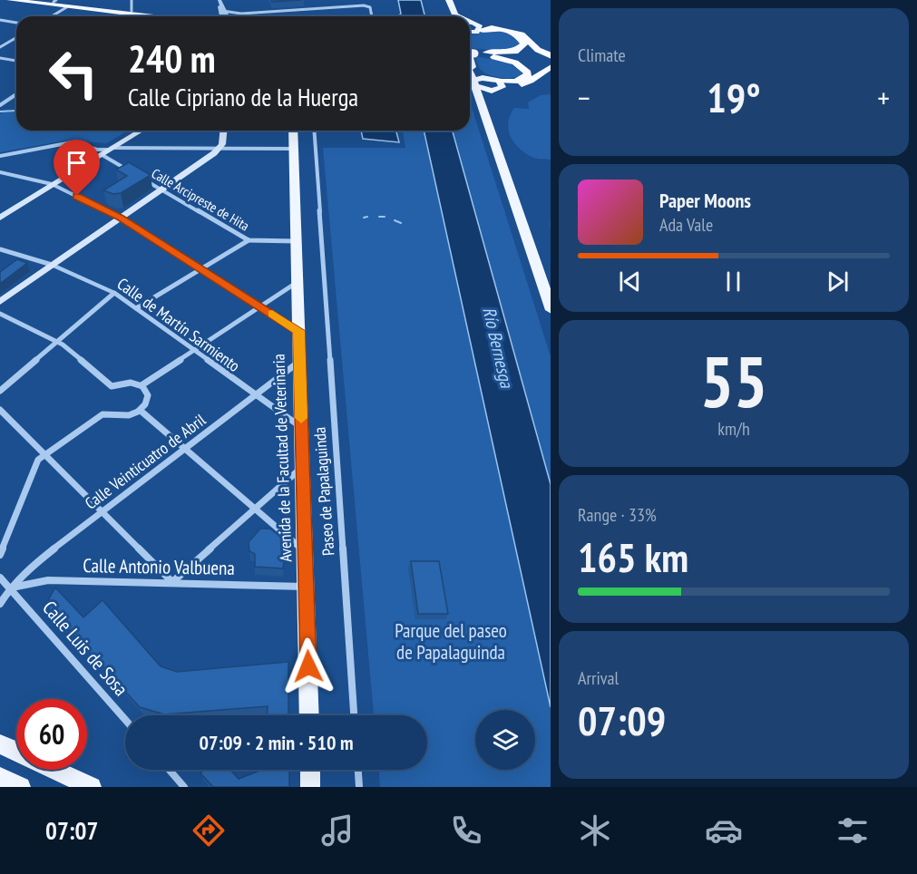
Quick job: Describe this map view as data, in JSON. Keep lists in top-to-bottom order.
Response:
{
  "streets": {
    "main road": ["Avenida de la Facultad de Veterinaria"],
    "street": [
      "Calle Arcipreste de Hita",
      "Calle de Martín Sarmiento",
      "Calle Veinticuatro de Abril",
      "Paseo de Papalaguinda",
      "Calle Antonio Valbuena",
      "Calle Luis de Sosa"
    ]
  },
  "crossings": [
    ["Calle Arcipreste de Hita", "Avenida de la Facultad de Veterinaria"],
    ["Calle de Martín Sarmiento", "Avenida de la Facultad de Veterinaria"],
    ["Calle de Martín Sarmiento", "Calle Veinticuatro de Abril"],
    ["Avenida de la Facultad de Veterinaria", "Calle Veinticuatro de Abril"],
    ["Avenida de la Facultad de Veterinaria", "Calle Antonio Valbuena"],
    ["Calle Veinticuatro de Abril", "Calle Antonio Valbuena"],
    ["Calle Veinticuatro de Abril", "Calle Luis de Sosa"],
    ["Calle Antonio Valbuena", "Calle Luis de Sosa"]
  ],
  "water": ["Río Bernesga"],
  "parks": ["Parque del paseo de Papalaguinda"],
  "page": {
    "tile": [
      "Climate",
      ["55", "km/h"],
      ["Range · 33%", "165 km"],
      ["Arrival", "07:09"]
    ],
    "turn": ["240 m", "Calle Cipriano de la Huerga"],
    "heat": ["−", "19°", "+"],
    "song": ["Paper Moons", "Ada Vale"],
    "limit": "60",
    "trip": "07:09 · 2 min · 510 m",
    "tabs": "07:07"
  }
}
